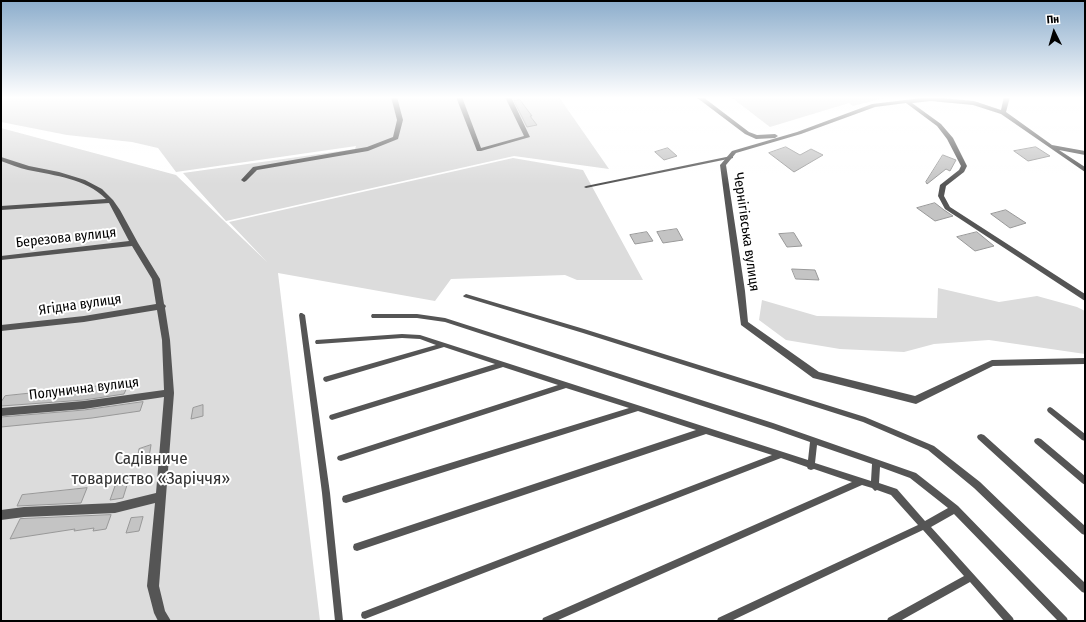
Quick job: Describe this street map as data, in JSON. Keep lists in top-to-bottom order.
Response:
{
  "streets": {
    "street": [
      "Чернігівська вулиця",
      "Березова вулиця",
      "Ягідна вулиця",
      "Полунична вулиця"
    ]
  },
  "parks": ["Садівниче товариство «Заріччя»"],
  "north": "top"
}
